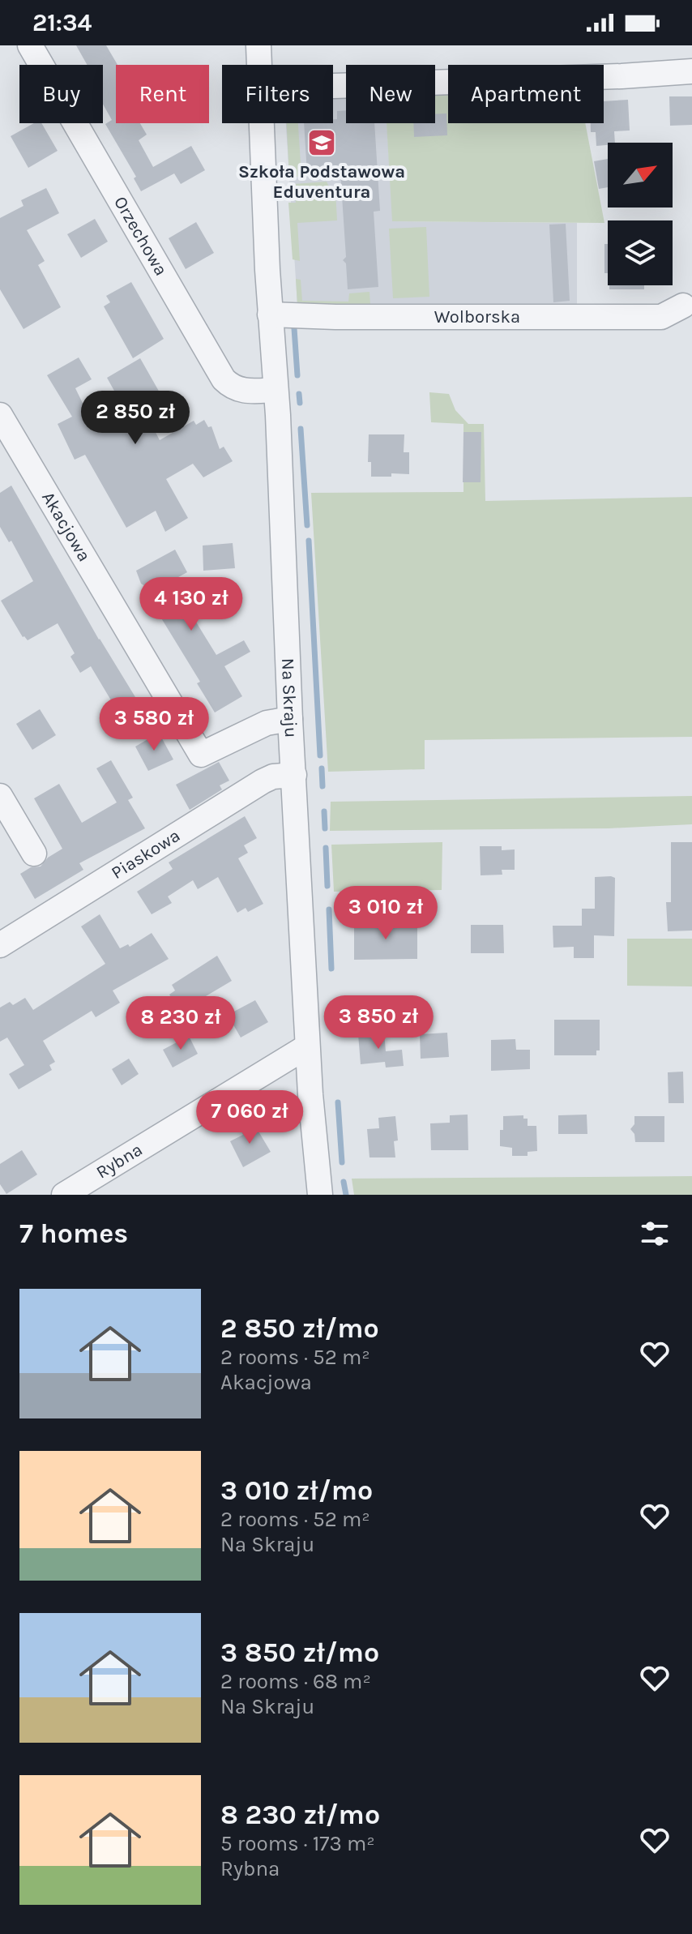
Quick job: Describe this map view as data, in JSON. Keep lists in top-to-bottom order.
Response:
{
  "streets": {
    "street": [
      "Orzechowa",
      "Wolborska",
      "Akacjowa",
      "Na Skraju",
      "Piaskowa",
      "Rybna"
    ]
  },
  "crossings": [
    ["Orzechowa", "Na Skraju"],
    ["Wolborska", "Na Skraju"],
    ["Akacjowa", "Na Skraju"],
    ["Na Skraju", "Piaskowa"],
    ["Na Skraju", "Rybna"]
  ],
  "places": {
    "school or university": ["Szkoła Podstawowa Eduventura"]
  },
  "north": "top right",
  "page": {
    "status": "21:34",
    "chip": [
      "Buy",
      "Rent",
      "Filters",
      "New",
      "Apartment"
    ],
    "price": [
      "2 850 zł",
      "4 130 zł",
      "3 580 zł",
      "3 010 zł",
      "3 850 zł",
      "8 230 zł",
      "7 060 zł"
    ],
    "heading": "7 homes",
    "list": [
      {
        "name": "2 850 zł/mo",
        "note": "2 rooms · 52 m² · Akacjowa"
      },
      {
        "name": "3 010 zł/mo",
        "note": "2 rooms · 52 m² · Na Skraju"
      },
      {
        "name": "3 850 zł/mo",
        "note": "2 rooms · 68 m² · Na Skraju"
      },
      {
        "name": "8 230 zł/mo",
        "note": "5 rooms · 173 m² · Rybna"
      }
    ]
  }
}
